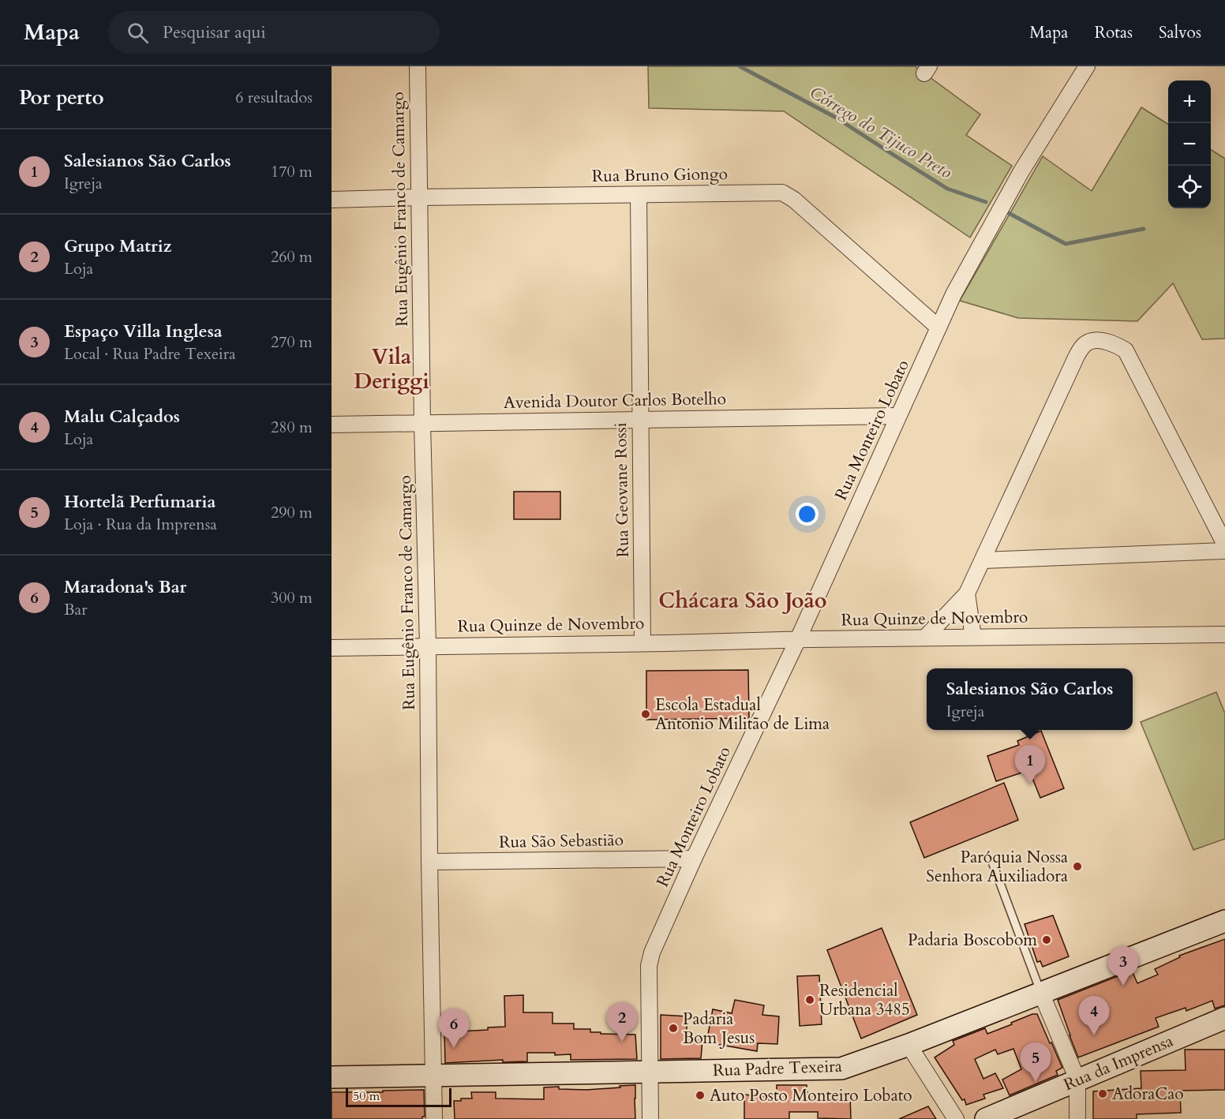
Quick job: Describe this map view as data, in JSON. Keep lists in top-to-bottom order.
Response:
{
  "streets": {
    "main road": ["Rua da Imprensa", "Rua Padre Texeira"],
    "street": [
      "Rua Bruno Giongo",
      "Rua Eugênio Franco de Camargo",
      "Avenida Doutor Carlos Botelho",
      "Rua Monteiro Lobato",
      "Rua Geovane Rossi",
      "Rua Quinze de Novembro",
      "Rua São Sebastião"
    ]
  },
  "crossings": [
    ["Rua Bruno Giongo", "Rua Eugênio Franco de Camargo"],
    ["Rua Bruno Giongo", "Rua Monteiro Lobato"],
    ["Rua Bruno Giongo", "Rua Geovane Rossi"],
    ["Rua Eugênio Franco de Camargo", "Avenida Doutor Carlos Botelho"],
    ["Rua Eugênio Franco de Camargo", "Rua Quinze de Novembro"],
    ["Rua Eugênio Franco de Camargo", "Rua São Sebastião"],
    ["Rua Eugênio Franco de Camargo", "Rua Padre Texeira"],
    ["Avenida Doutor Carlos Botelho", "Rua Monteiro Lobato"],
    ["Avenida Doutor Carlos Botelho", "Rua Geovane Rossi"],
    ["Rua Monteiro Lobato", "Rua Quinze de Novembro"],
    ["Rua Monteiro Lobato", "Rua São Sebastião"],
    ["Rua Monteiro Lobato", "Rua Padre Texeira"],
    ["Rua Geovane Rossi", "Rua Quinze de Novembro"]
  ],
  "districts": ["Vila Deriggi", "Chácara São João"],
  "water": ["Córrego do Tijuco Preto"],
  "places": [
    "Escola Estadual Antonio Militão de Lima",
    "Paróquia Nossa Senhora Auxiliadora",
    "Padaria Boscobom",
    "Residencial Urbana 3485",
    "Padaria Bom Jesus",
    "AdoraCao",
    "Auto Posto Monteiro Lobato"
  ],
  "scale_bar": "50 m",
  "page": {
    "header": "Mapa",
    "search": "Pesquisar aqui",
    "nav": ["Mapa", "Rotas", "Salvos"],
    "heading": ["Por perto", "6 resultados"],
    "map_buttons": ["+", "−"],
    "list": [
      {
        "mark": "1",
        "name": "Salesianos São Carlos",
        "note": "Igreja",
        "value": "170 m"
      },
      {
        "mark": "2",
        "name": "Grupo Matriz",
        "note": "Loja",
        "value": "260 m"
      },
      {
        "mark": "3",
        "name": "Espaço Villa Inglesa",
        "note": "Local · Rua Padre Texeira",
        "value": "270 m"
      },
      {
        "mark": "4",
        "name": "Malu Calçados",
        "note": "Loja",
        "value": "280 m"
      },
      {
        "mark": "5",
        "name": "Hortelã Perfumaria",
        "note": "Loja · Rua da Imprensa",
        "value": "290 m"
      },
      {
        "mark": "6",
        "name": "Maradona's Bar",
        "note": "Bar",
        "value": "300 m"
      }
    ],
    "popup": ["Salesianos São Carlos", "Igreja"],
    "pins": [
      "1",
      "3",
      "4",
      "2",
      "6",
      "5"
    ],
    "scale": "50 m"
  }
}
